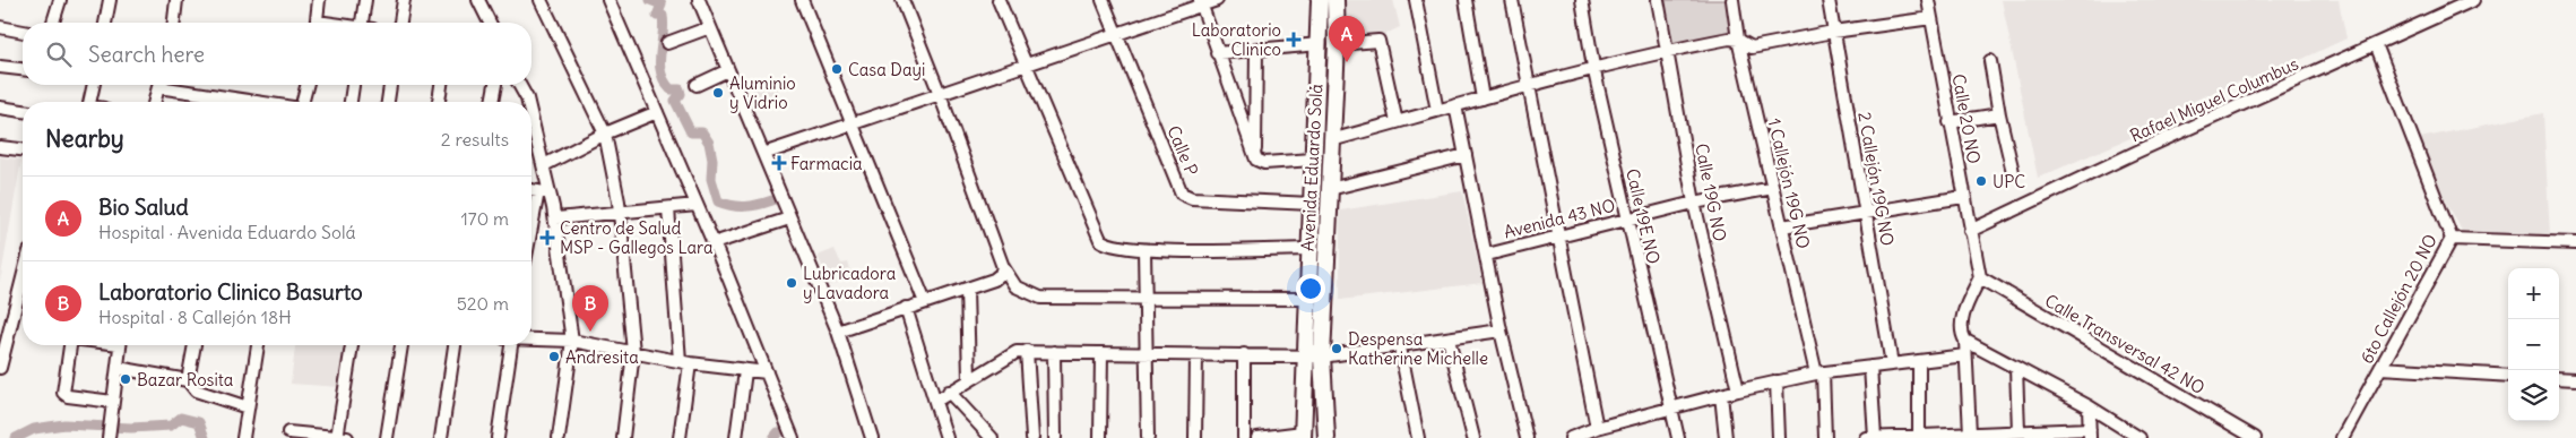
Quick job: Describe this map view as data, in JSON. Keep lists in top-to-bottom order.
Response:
{
  "streets": {
    "main road": ["Avenida Eduardo Solá"],
    "street": [
      "Rafael Miguel Columbus",
      "Calle 20 NO",
      "Calle P",
      "2 Callejón 19G NO",
      "1 Callejón 19G NO",
      "Calle 19G NO",
      "Calle 19E NO",
      "Avenida 43 NO",
      "6to Callejón 20 NO",
      "Calle Transversal 42 NO"
    ]
  },
  "crossings": [
    ["Rafael Miguel Columbus", "Calle 20 NO"],
    ["Rafael Miguel Columbus", "6to Callejón 20 NO"],
    ["Calle 20 NO", "Calle Transversal 42 NO"],
    ["Calle P", "Avenida Eduardo Solá"],
    ["1 Callejón 19G NO", "Avenida 43 NO"],
    ["Calle 19G NO", "Avenida 43 NO"],
    ["Calle 19E NO", "Avenida 43 NO"]
  ],
  "places": {
    "health": ["Laboratorio Clinico", "Farmacia", "Centro de Salud MSP - Gallegos Lara"],
    "other": [
      "Casa Dayi",
      "Aluminio y Vidrio",
      "UPC",
      "Lubricadora y Lavadora",
      "Despensa Katherine Michelle",
      "Andresita",
      "Bazar Rosita"
    ]
  },
  "page": {
    "pins": ["A", "B"],
    "search": "Search here",
    "heading": ["Nearby", "2 results"],
    "list": [
      {
        "mark": "A",
        "name": "Bio Salud",
        "note": "Hospital · Avenida Eduardo Solá",
        "value": "170 m"
      },
      {
        "mark": "B",
        "name": "Laboratorio Clinico Basurto",
        "note": "Hospital · 8 Callejón 18H",
        "value": "520 m"
      }
    ],
    "map_buttons": ["+", "−"]
  }
}
